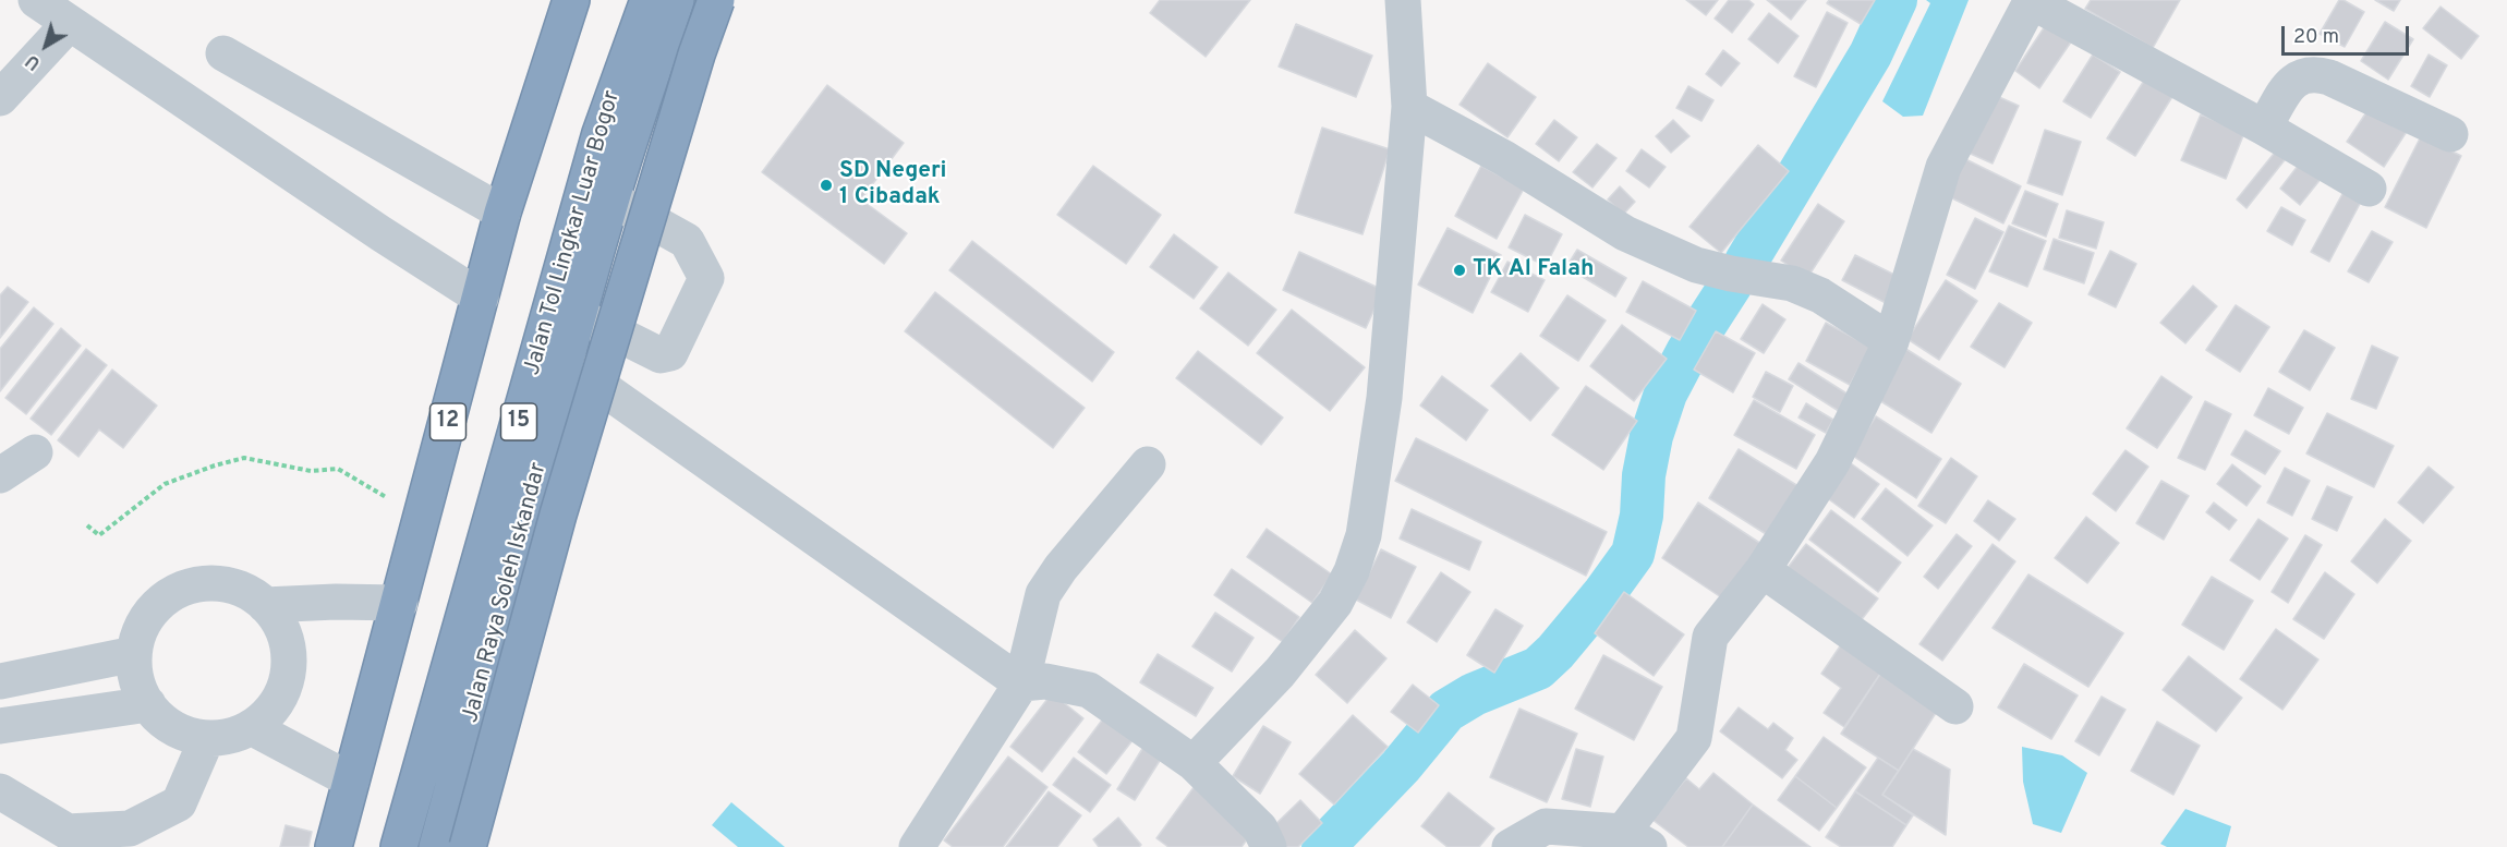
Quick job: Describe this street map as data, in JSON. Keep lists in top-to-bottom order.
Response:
{
  "streets": {
    "highway": [
      "Jalan Tol Lingkar Luar Bogor",
      "12",
      "15",
      "Jalan Raya Soleh Iskandar"
    ]
  },
  "places": ["SD Negeri 1 Cibadak", "TK Al Falah"],
  "scale_bar": "20 m",
  "north": "bottom left"
}
